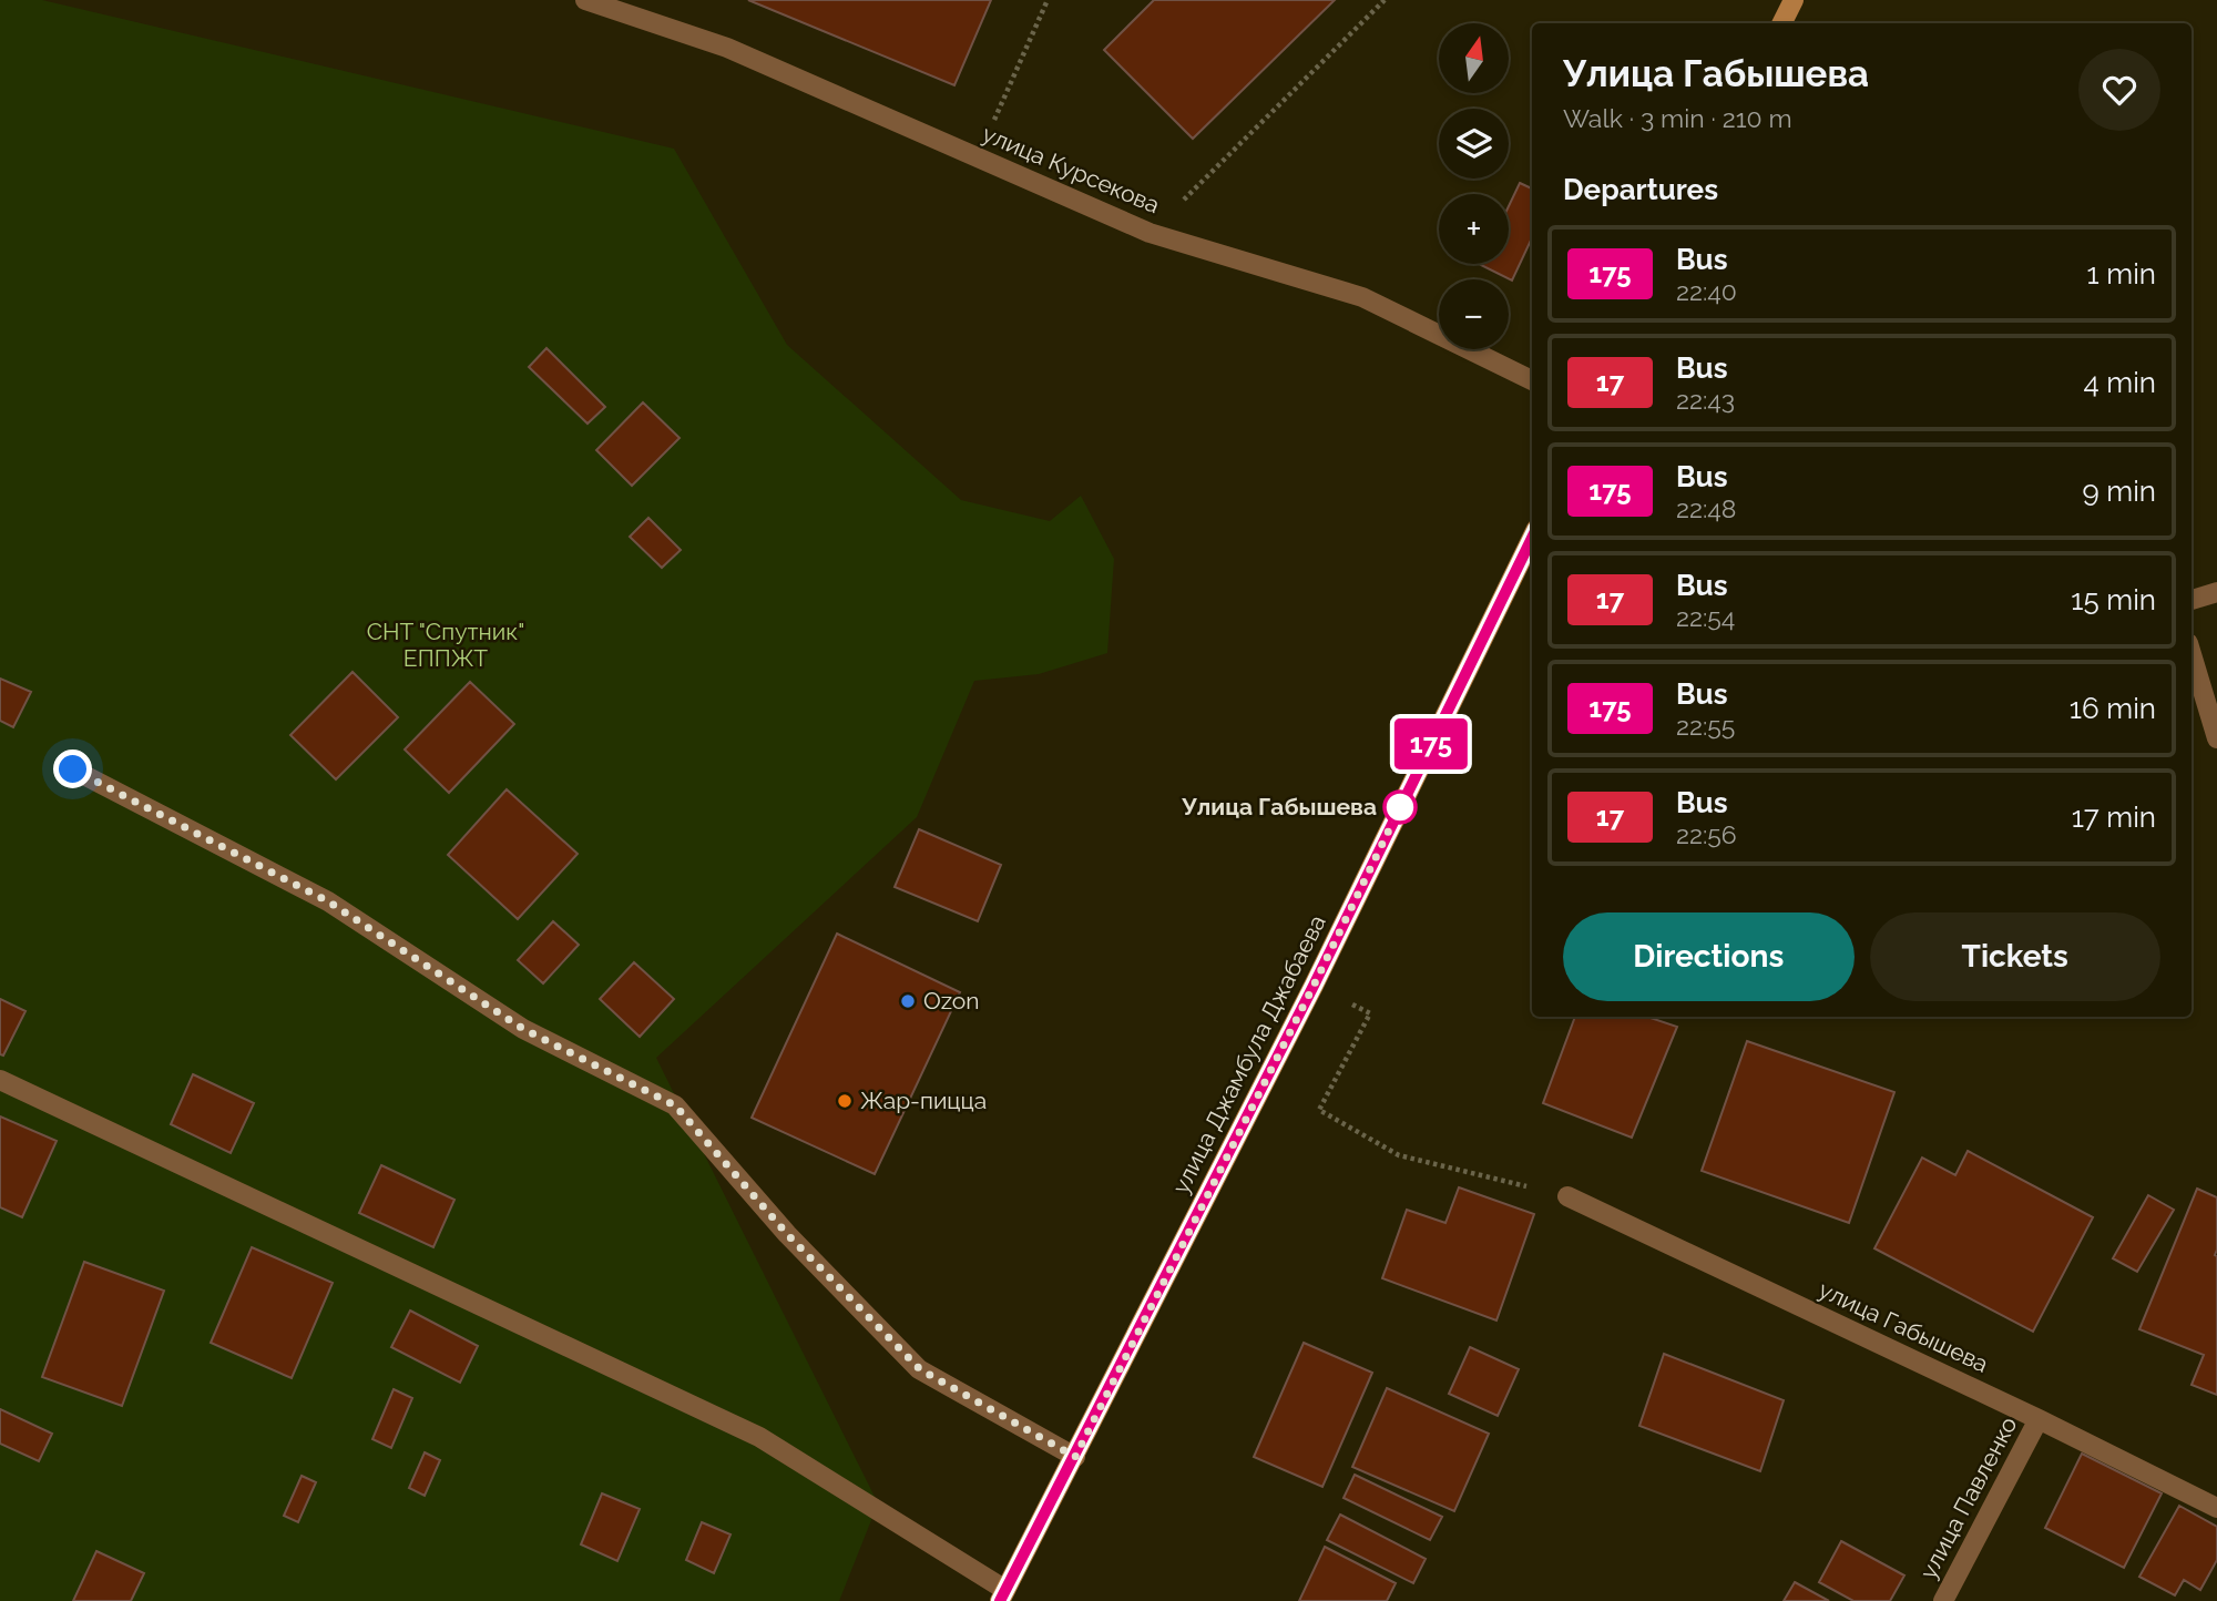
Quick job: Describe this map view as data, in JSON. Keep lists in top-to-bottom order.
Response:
{
  "streets": {
    "main road": ["улица Джамбула Джабаева"],
    "street": ["улица Курсекова", "улица Габышева", "улица Павленко"]
  },
  "crossings": [
    ["улица Габышева", "улица Павленко"]
  ],
  "parks": ["СНТ \"Спутник\" ЕППЖТ"],
  "places": ["Улица Габышева", "Ozon", "Жар-пицца"],
  "lines": ["bus line 175"],
  "north": "top",
  "page": {
    "on_map": "175",
    "map_buttons": ["+", "−"],
    "heading": [
      ["Улица Габышева", "Walk · 3 min · 210 m"],
      "Departures"
    ],
    "list": [
      {
        "mark": "175",
        "name": "Bus",
        "note": "22:40",
        "value": "1 min"
      },
      {
        "mark": "17",
        "name": "Bus",
        "note": "22:43",
        "value": "4 min"
      },
      {
        "mark": "175",
        "name": "Bus",
        "note": "22:48",
        "value": "9 min"
      },
      {
        "mark": "17",
        "name": "Bus",
        "note": "22:54",
        "value": "15 min"
      },
      {
        "mark": "175",
        "name": "Bus",
        "note": "22:55",
        "value": "16 min"
      },
      {
        "mark": "17",
        "name": "Bus",
        "note": "22:56",
        "value": "17 min"
      }
    ],
    "buttons": ["Directions", "Tickets"]
  }
}
